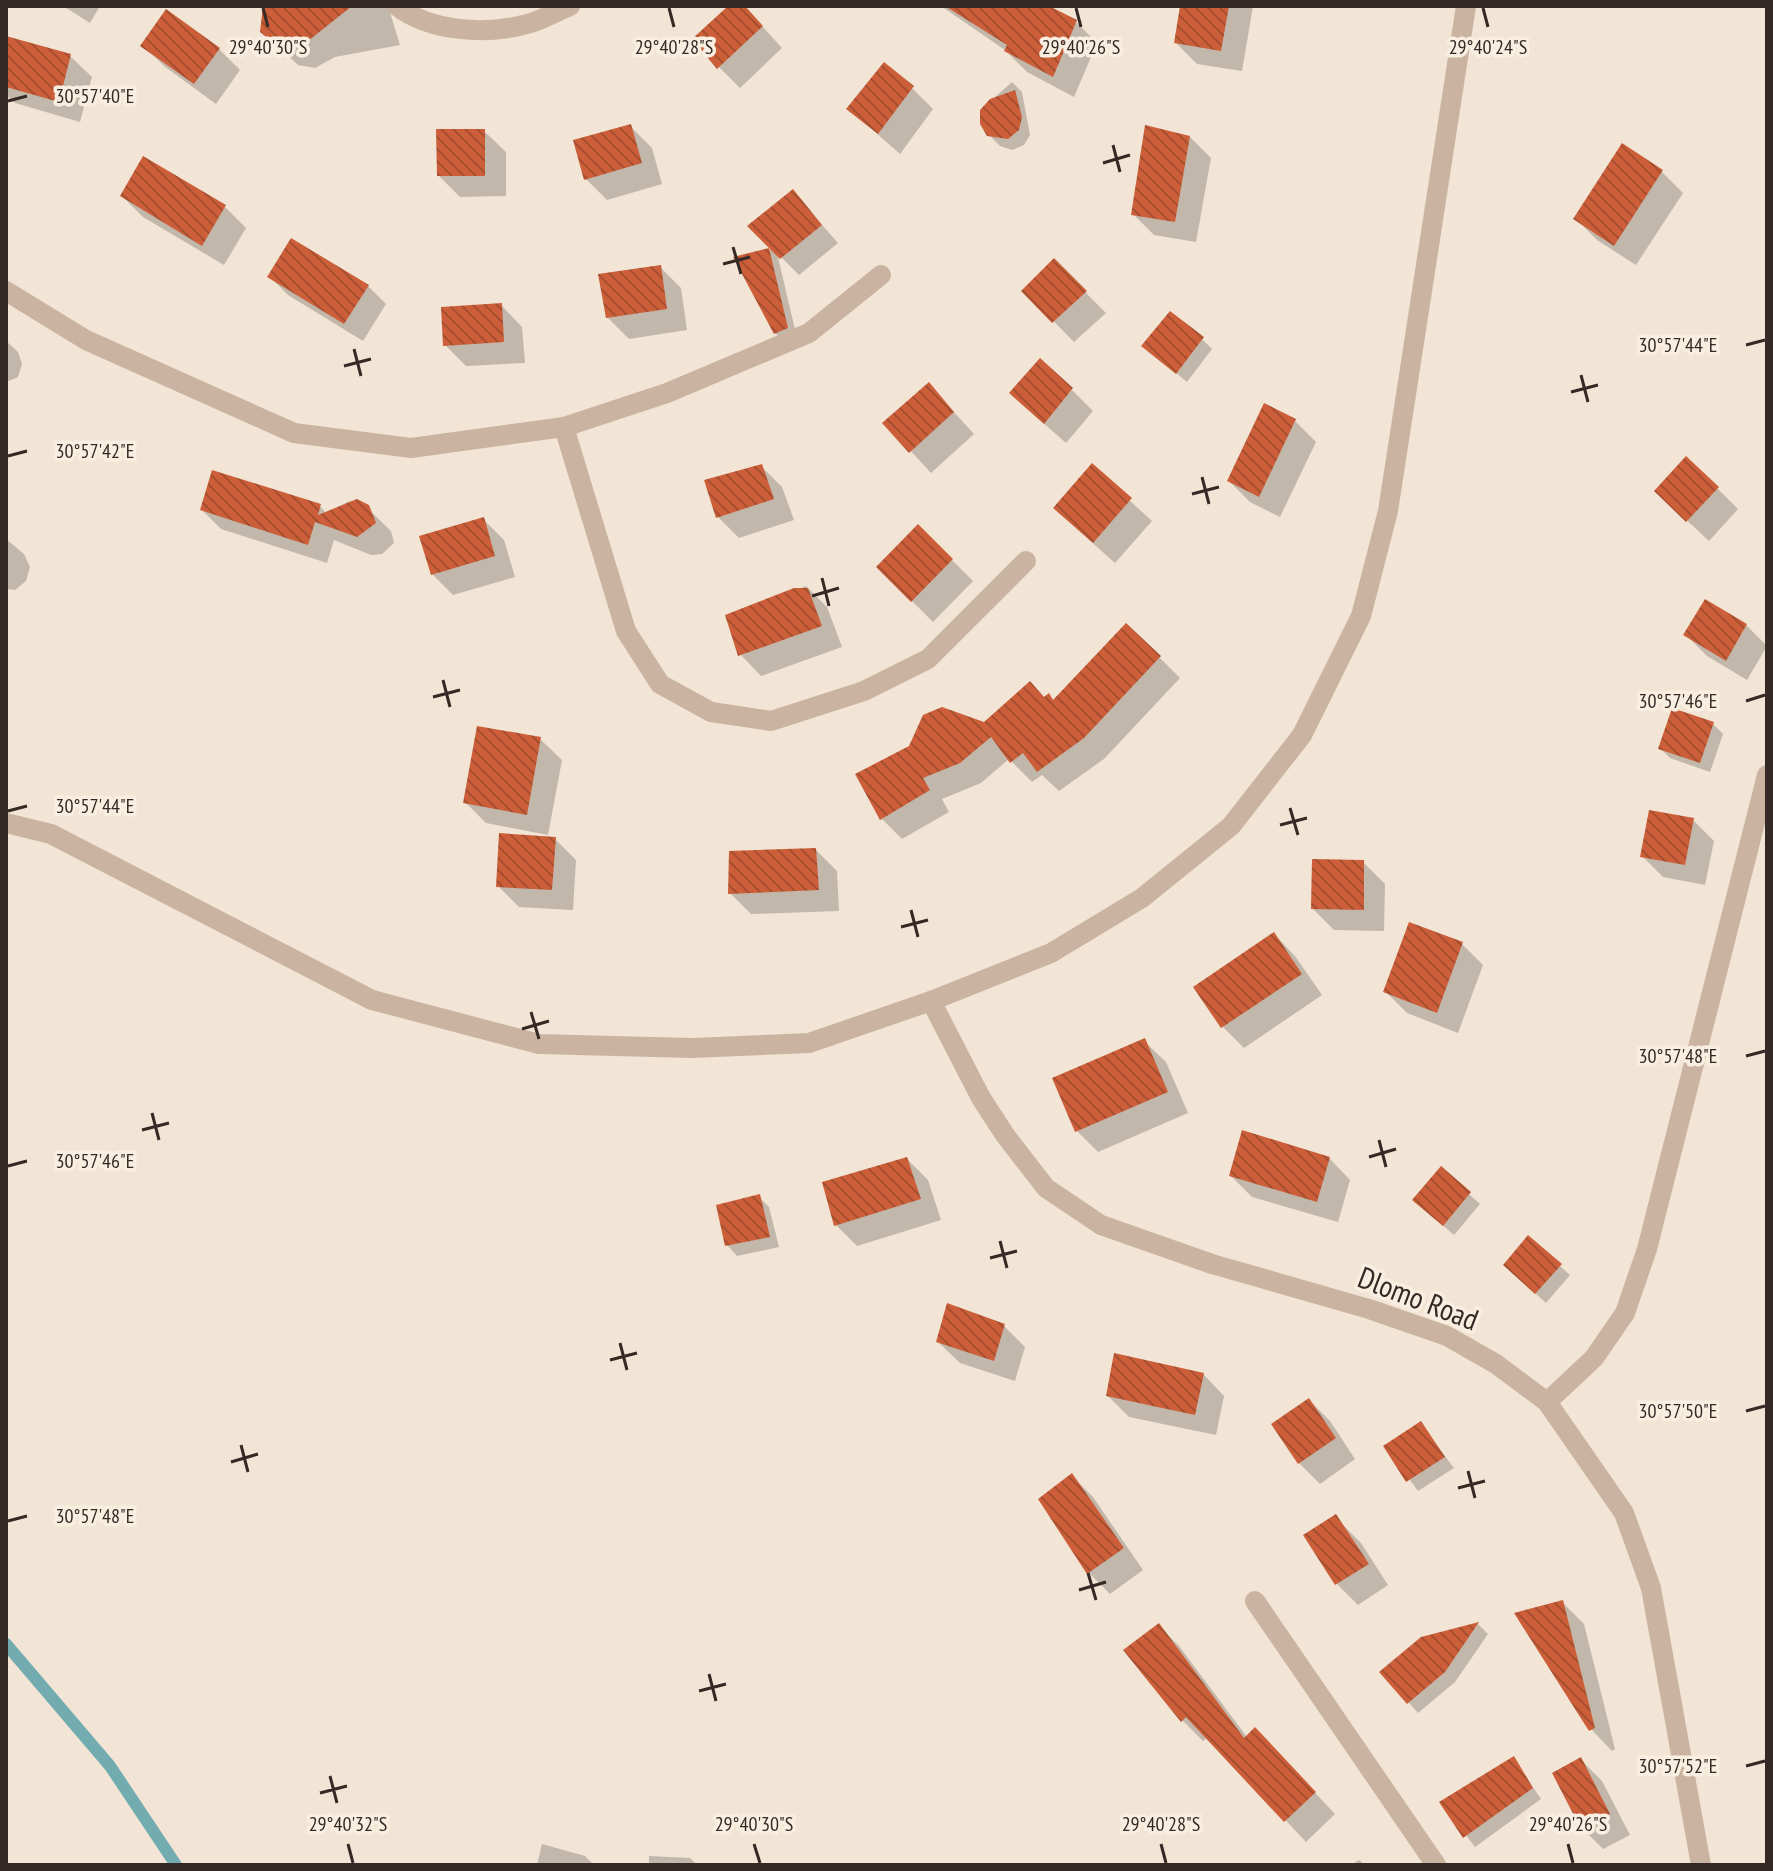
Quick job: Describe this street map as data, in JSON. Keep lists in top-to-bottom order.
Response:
{
  "streets": {
    "street": ["Dlomo Road"]
  },
  "coordinates": [
    "29°40'30\"S",
    "29°40'28\"S",
    "29°40'26\"S",
    "29°40'24\"S",
    "30°57'40\"E",
    "30°57'44\"E",
    "30°57'42\"E",
    "30°57'46\"E",
    "30°57'48\"E",
    "30°57'50\"E",
    "30°57'52\"E",
    "29°40'32\"S"
  ]
}
